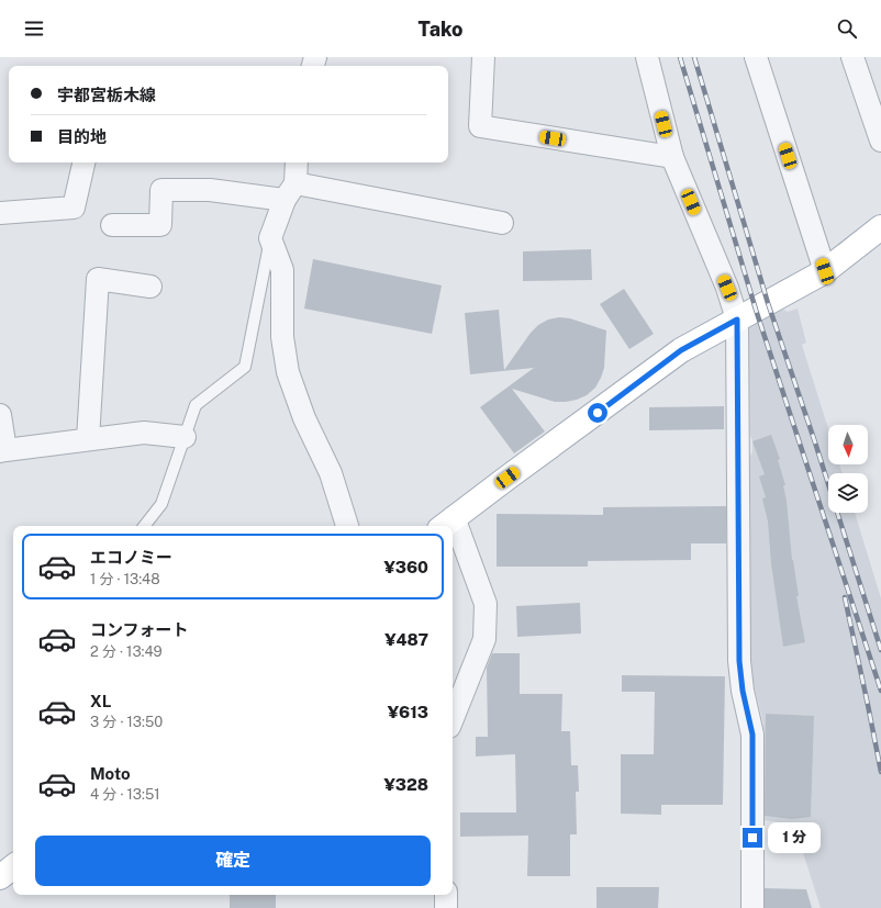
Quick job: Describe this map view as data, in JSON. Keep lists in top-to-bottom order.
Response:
{
  "north": "bottom",
  "page": {
    "header": "Tako",
    "banner": ["宇都宮栃木線", "目的地"],
    "list": [
      {
        "name": "エコノミー",
        "note": "1 分 · 13:48",
        "value": "¥360"
      },
      {
        "name": "コンフォート",
        "note": "2 分 · 13:49",
        "value": "¥487"
      },
      {
        "name": "XL",
        "note": "3 分 · 13:50",
        "value": "¥613"
      },
      {
        "name": "Moto",
        "note": "4 分 · 13:51",
        "value": "¥328"
      }
    ],
    "bubble": "1 分",
    "buttons": "確定"
  }
}
